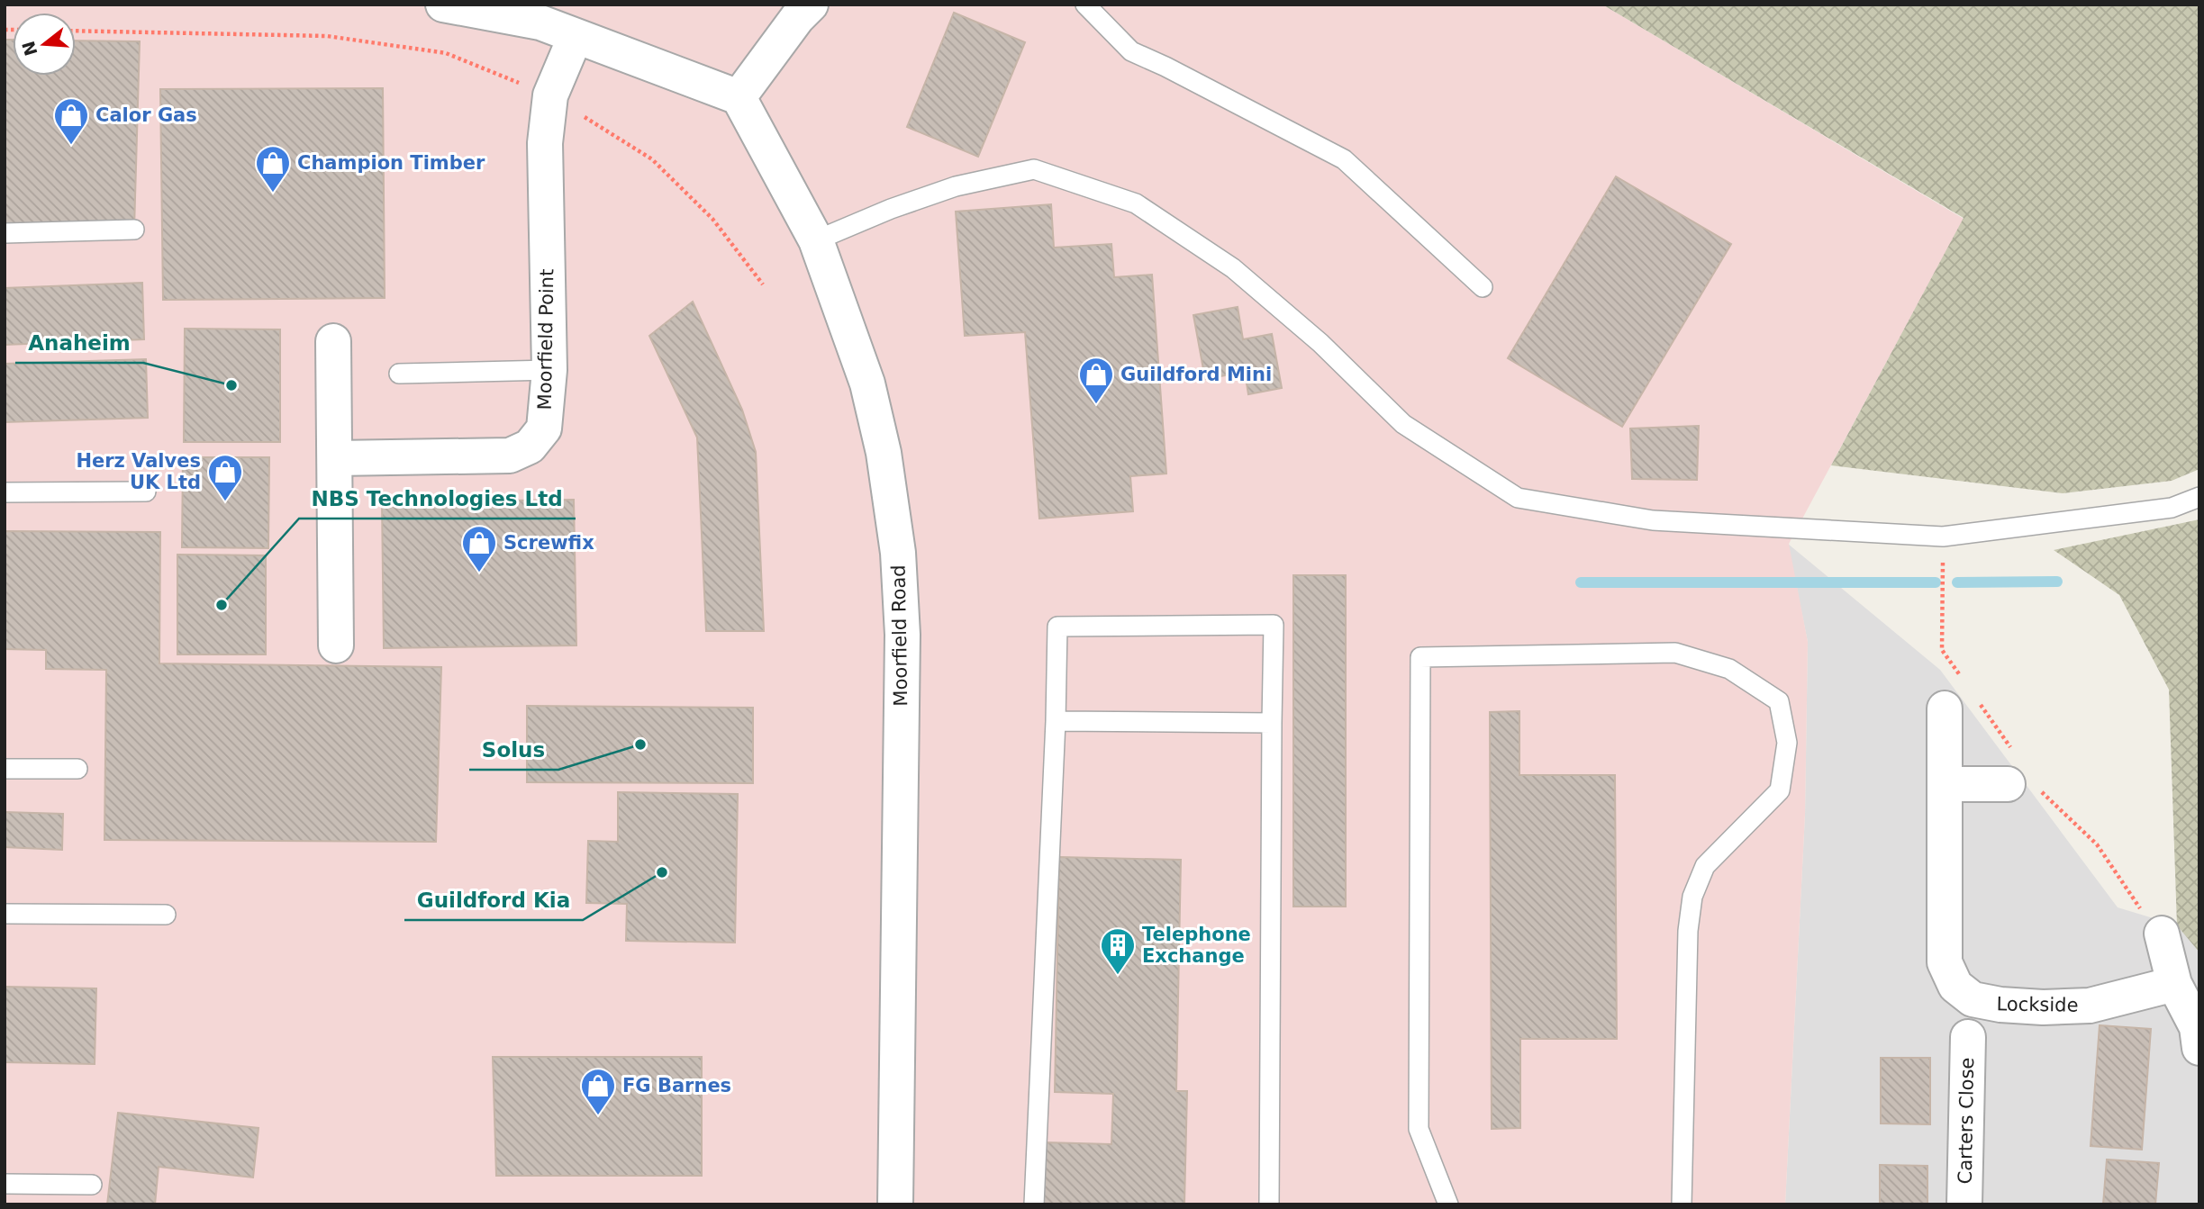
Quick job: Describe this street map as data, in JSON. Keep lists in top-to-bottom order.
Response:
{
  "streets": {
    "street": [
      "Moorfield Point",
      "Moorfield Road",
      "Lockside",
      "Carters Close"
    ]
  },
  "places": {
    "shop": [
      "Calor Gas",
      "Champion Timber",
      "Guildford Mini",
      "Herz Valves UK Ltd",
      "Screwfix",
      "FG Barnes"
    ],
    "other": [
      "Anaheim",
      "NBS Technologies Ltd",
      "Solus",
      "Guildford Kia"
    ],
    "building": ["Telephone Exchange"]
  },
  "north": "left"
}
